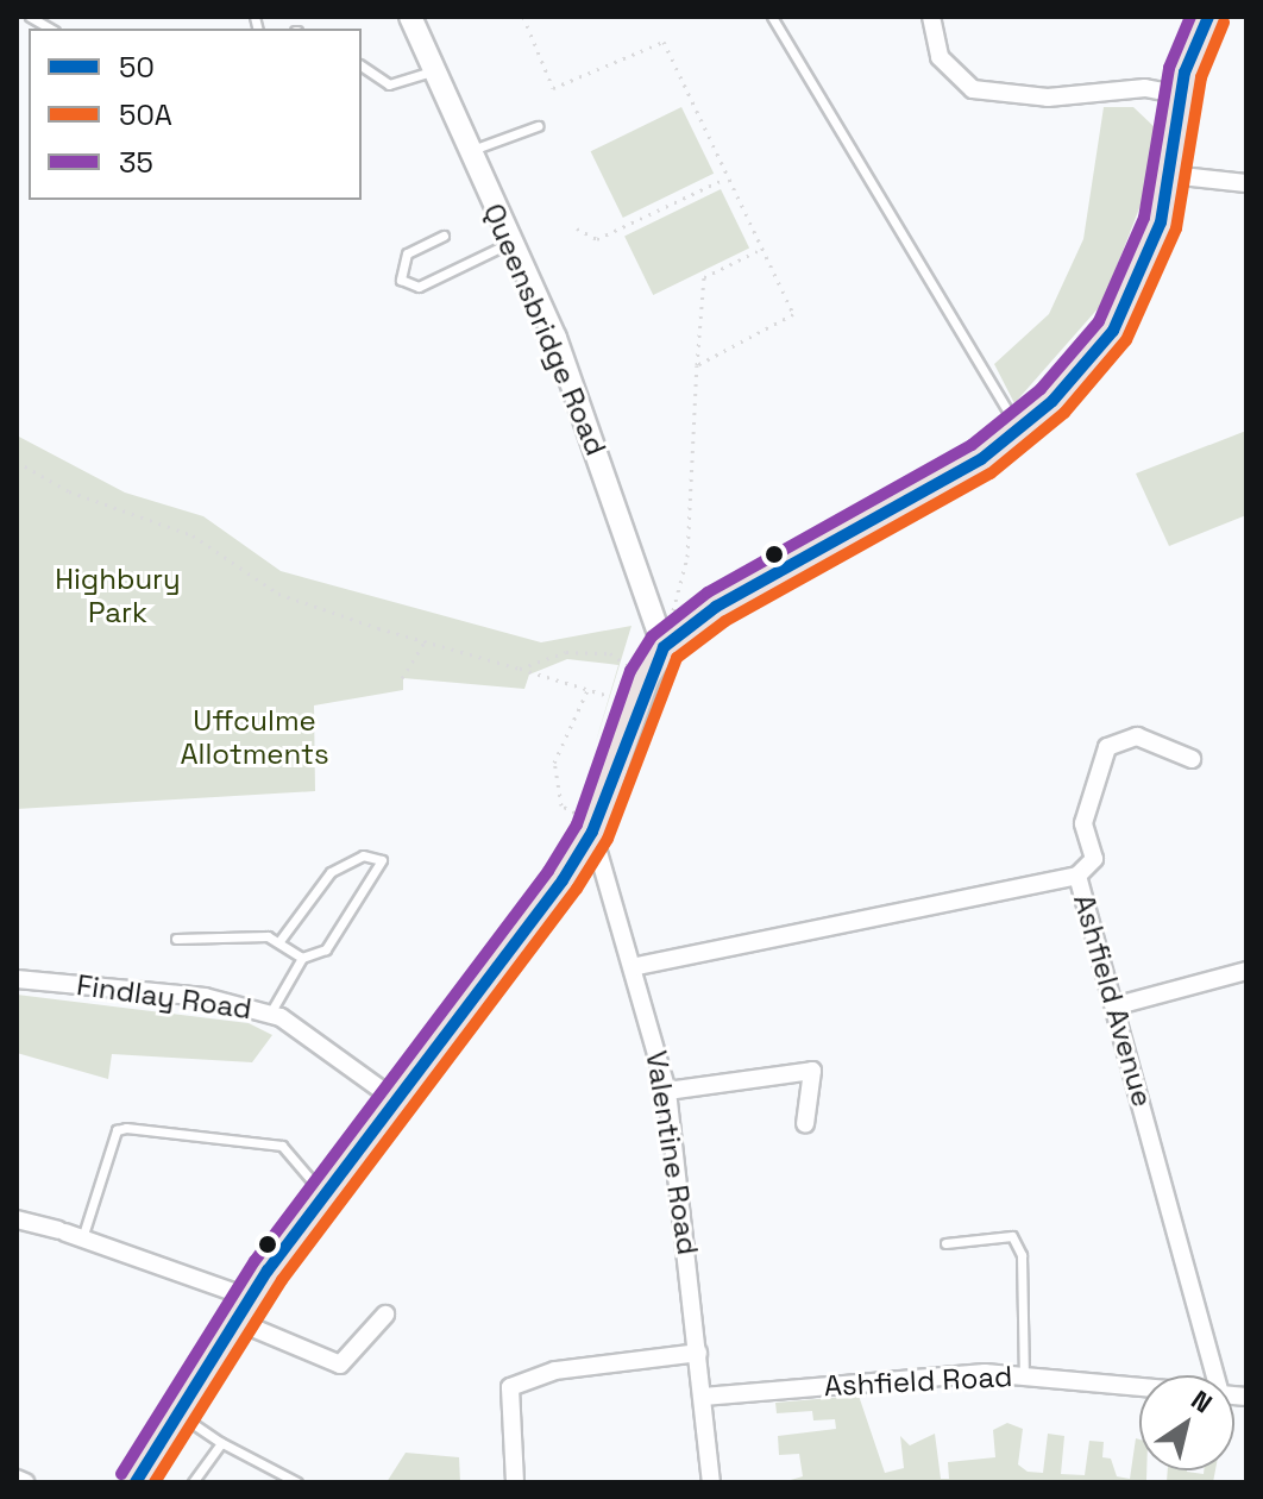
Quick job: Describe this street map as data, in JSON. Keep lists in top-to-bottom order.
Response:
{
  "streets": {
    "street": [
      "Queensbridge Road",
      "Findlay Road",
      "Ashfield Avenue",
      "Valentine Road",
      "Ashfield Road"
    ]
  },
  "crossings": [
    ["Ashfield Avenue", "Valentine Road"],
    ["Valentine Road", "Ashfield Road"]
  ],
  "parks": ["Highbury Park", "Uffculme Allotments"],
  "lines": ["transit line 50", "transit line 35", "transit line 50A"],
  "legend": ["50", "50A", "35"],
  "north": "top right"
}
